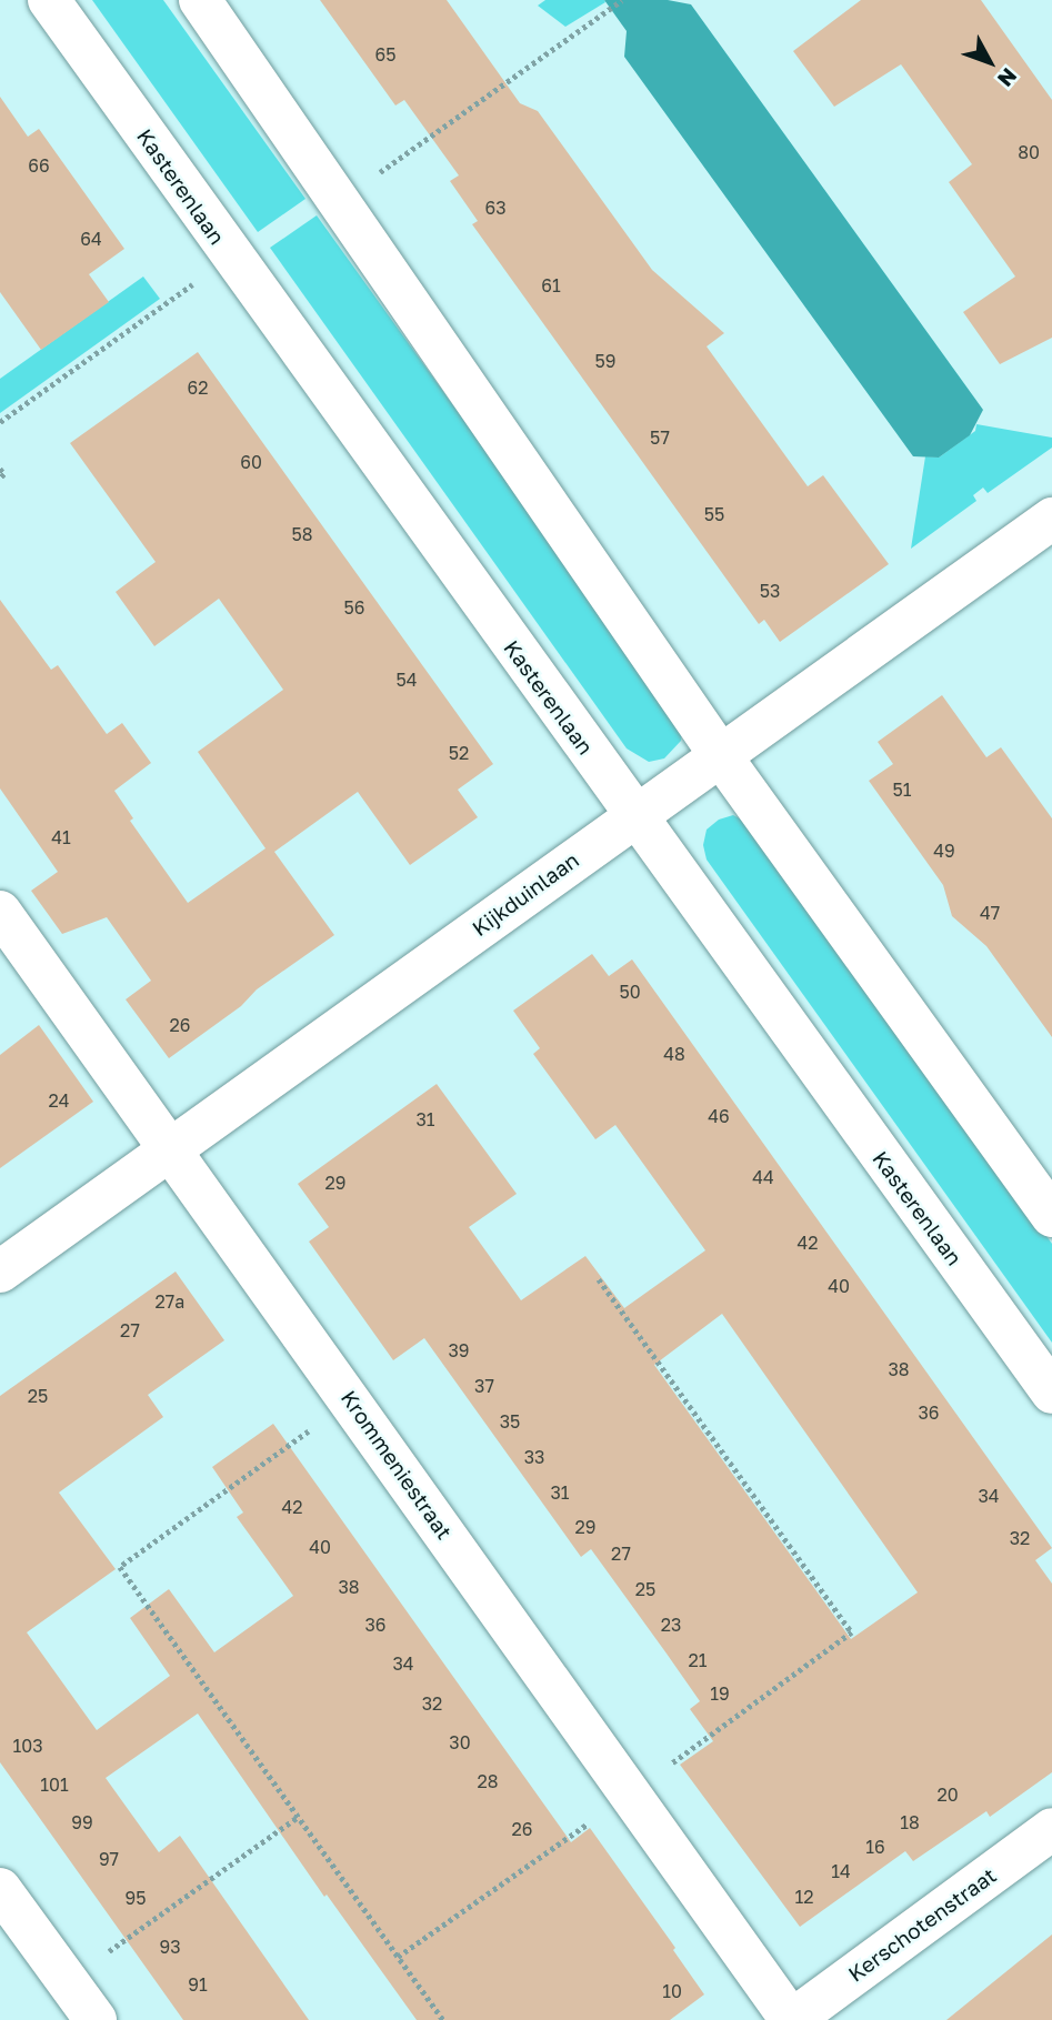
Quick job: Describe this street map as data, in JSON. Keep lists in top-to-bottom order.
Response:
{
  "streets": {
    "street": [
      "Kasterenlaan",
      "Kijkduinlaan",
      "Krommeniestraat",
      "Kerschotenstraat"
    ]
  },
  "crossings": [
    ["Kasterenlaan", "Kijkduinlaan"],
    ["Kijkduinlaan", "Krommeniestraat"],
    ["Krommeniestraat", "Kerschotenstraat"]
  ],
  "house_numbers": [
    "65",
    "80",
    "66",
    "63",
    "64",
    "61",
    "59",
    "62",
    "57",
    "60",
    "55",
    "58",
    "53",
    "56",
    "54",
    "52",
    "51",
    "41",
    "49",
    "47",
    "50",
    "26",
    "48",
    "24",
    "46",
    "31",
    "44",
    "29",
    "42",
    "40",
    "27a",
    "27",
    "39",
    "38",
    "37",
    "25",
    "36",
    "35",
    "33",
    "31",
    "34",
    "42",
    "29",
    "32",
    "40",
    "27",
    "38",
    "25",
    "36",
    "23",
    "21",
    "34",
    "19",
    "32",
    "30",
    "103",
    "28",
    "101",
    "20",
    "99",
    "18",
    "26",
    "16",
    "97",
    "14",
    "12",
    "95",
    "93",
    "91",
    "10"
  ],
  "north": "bottom right"
}
